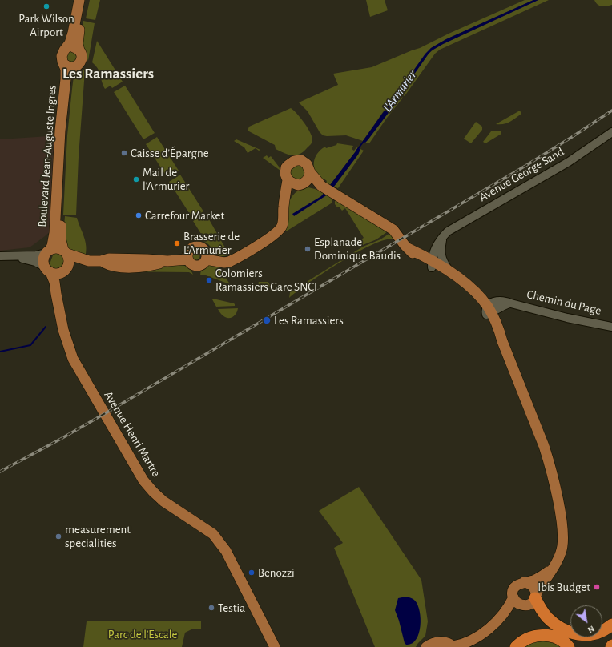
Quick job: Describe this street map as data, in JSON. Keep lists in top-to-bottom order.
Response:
{
  "streets": {
    "main road": ["Boulevard Jean-Auguste Ingres", "Avenue Henri Martre"],
    "street": ["Avenue George Sand", "Chemin du Page"]
  },
  "crossings": [
    ["Boulevard Jean-Auguste Ingres", "Avenue Henri Martre"]
  ],
  "districts": ["Les Ramassiers"],
  "water": ["L'Armurier"],
  "parks": ["Parc de l’Escale"],
  "places": [
    "Park Wilson Airport",
    "Caisse d'Épargne",
    "Mail de l'Armurier",
    "Carrefour Market",
    "Brasserie de L'Armurier",
    "Esplanade Dominique Baudis",
    "Colomiers Ramassiers Gare SNCF",
    "Les Ramassiers",
    "measurement specialities",
    "Benozzi",
    "Ibis Budget",
    "Testia"
  ],
  "north": "bottom right"
}
